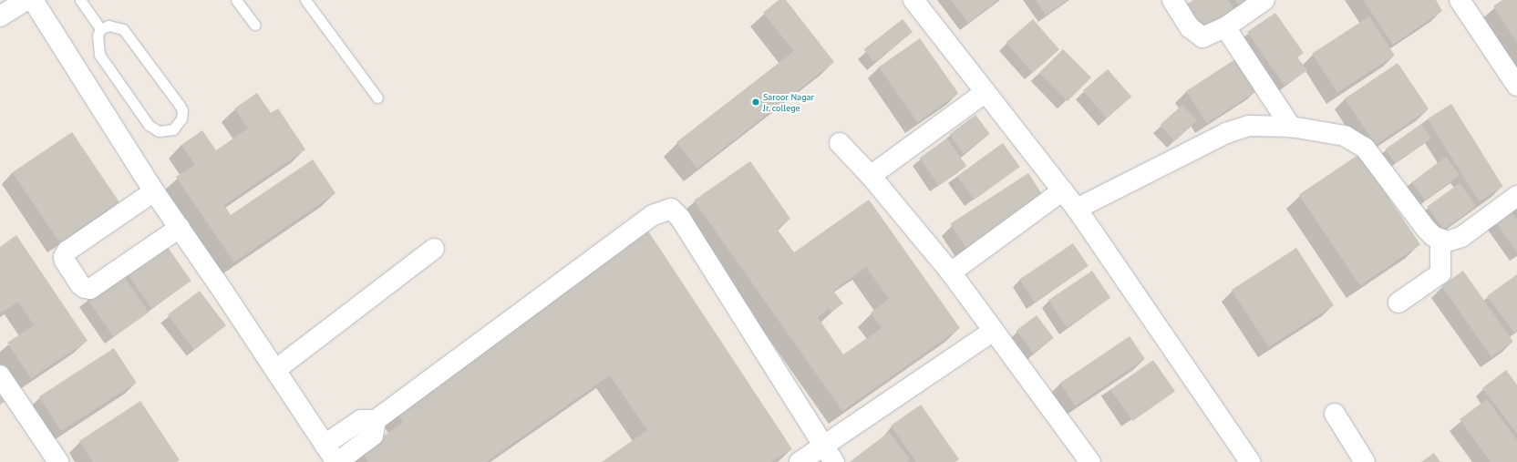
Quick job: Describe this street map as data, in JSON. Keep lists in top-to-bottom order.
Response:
{
  "places": ["Saroor Nagar Jr. college"]
}
